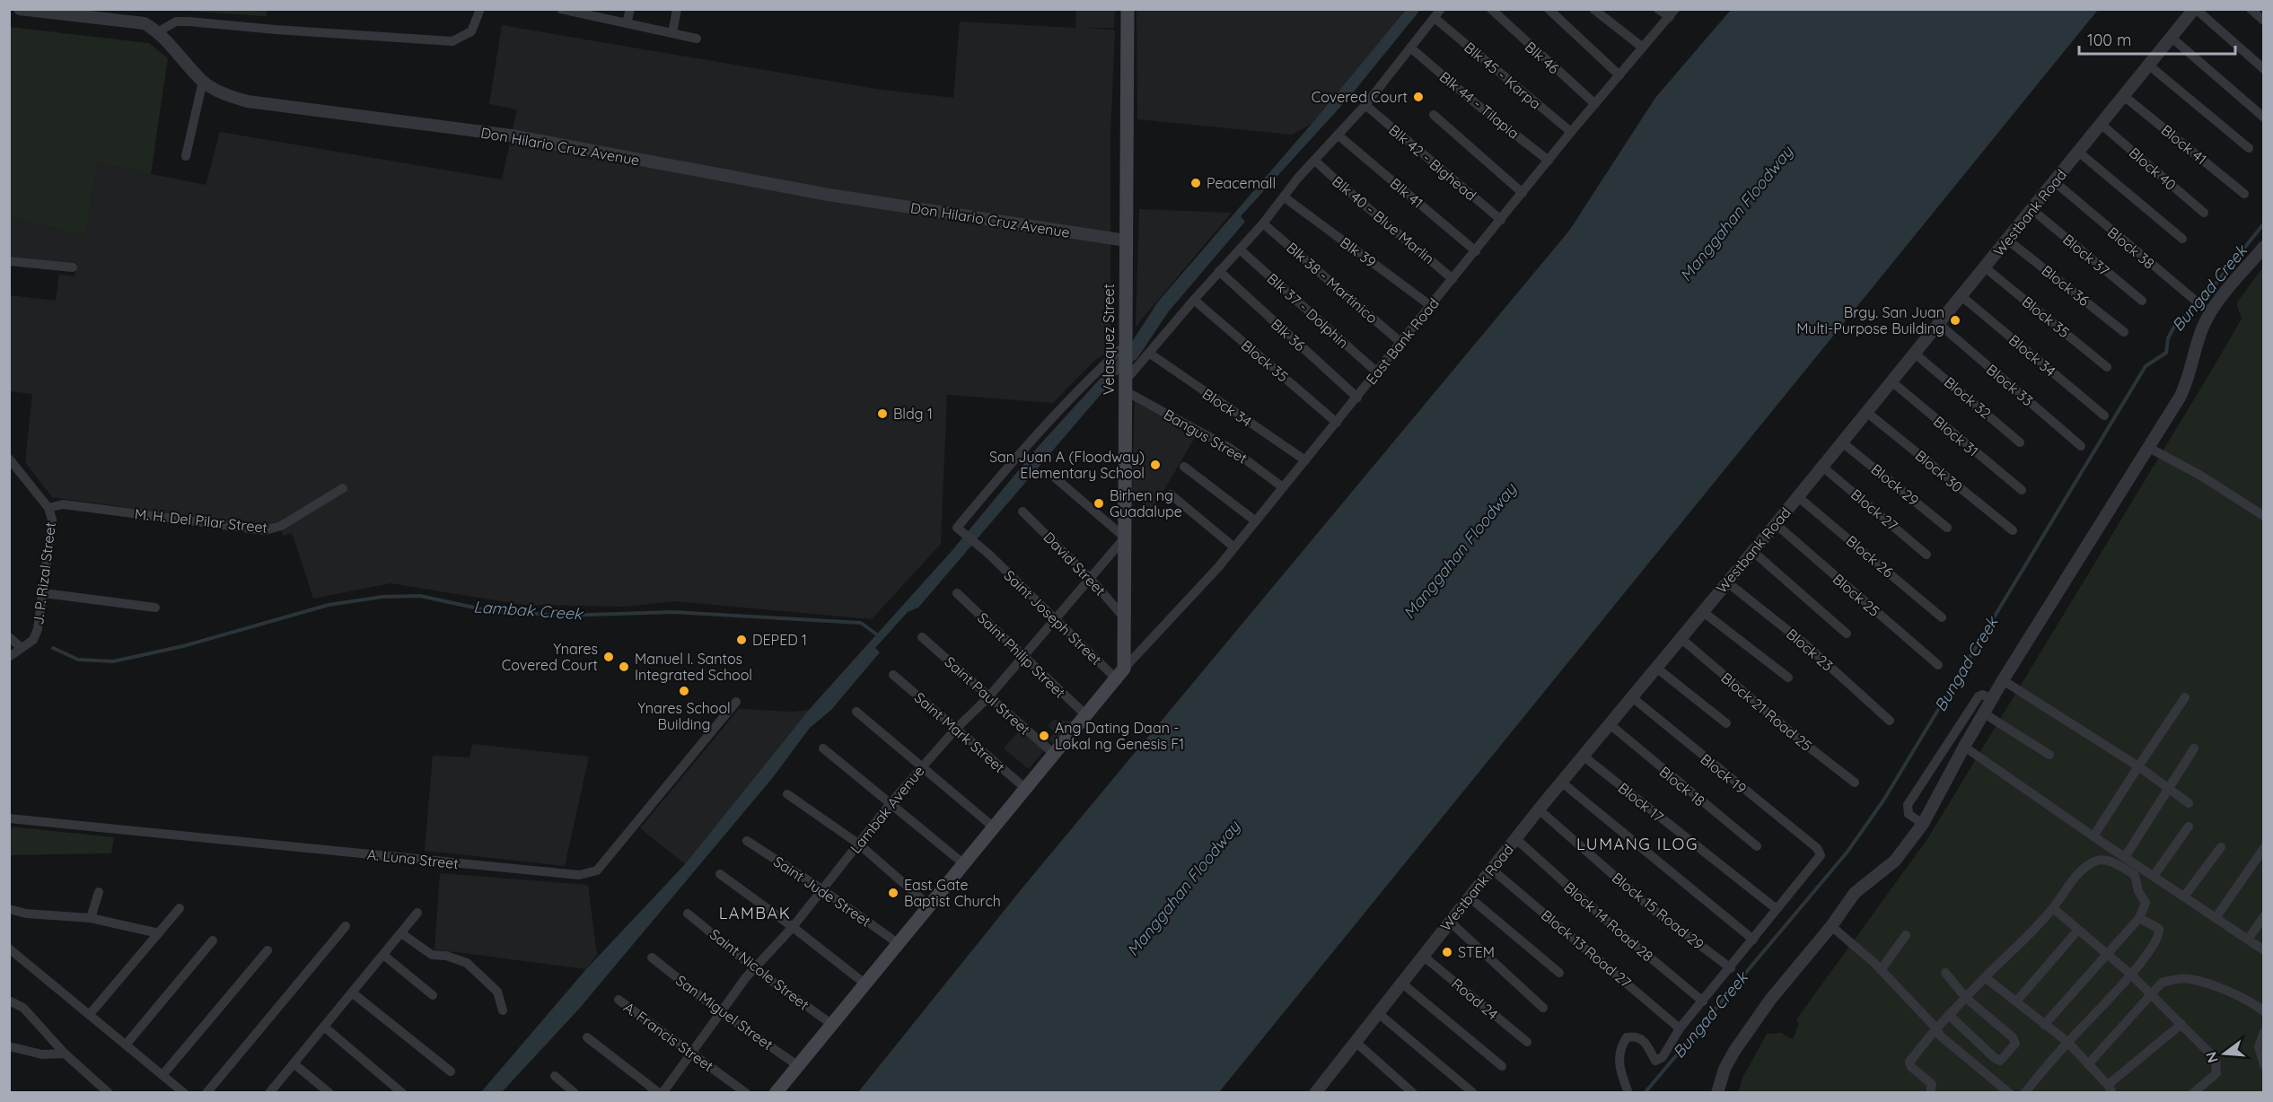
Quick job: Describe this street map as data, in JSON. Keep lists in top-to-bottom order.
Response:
{
  "streets": {
    "main road": ["Velasquez Street"],
    "street": [
      "Blk 46",
      "Blk 45 - Karpa",
      "Blk 44 - Tilapia",
      "Block 41",
      "Don Hilario Cruz Avenue",
      "Blk 42 - Bighead",
      "Block 40",
      "Blk 41",
      "Westbank Road",
      "Blk 40 - Blue Marlin",
      "Block 38",
      "Blk 39",
      "Block 37",
      "Blk 38 - Martinico",
      "Block 36",
      "Blk 37 - Dolphin",
      "Block 35",
      "Blk 36",
      "East Bank Road",
      "Block 34",
      "Block 33",
      "Block 32",
      "Bangus Street",
      "Block 31",
      "Block 30",
      "Block 29",
      "Block 27",
      "M. H. Del Pilar Street",
      "Block 26",
      "David Street",
      "J. P. Rizal Street",
      "Block 25",
      "Saint Joseph Street",
      "Block 23",
      "Saint Philip Street",
      "Saint Paul Street",
      "Block 21 Road 25",
      "Saint Mark Street",
      "Block 19",
      "Block 18",
      "Block 17",
      "Lambak Avenue",
      "A. Luna Street",
      "Saint Jude Street",
      "Block 15 Road 29",
      "Block 14 Road 28",
      "Block 13 Road 27",
      "Saint Nicole Street",
      "Road 24",
      "San Miguel Street",
      "A. Francis Street"
    ]
  },
  "crossings": [
    ["Blk 46", "East Bank Road"],
    ["Blk 45 - Karpa", "East Bank Road"],
    ["Blk 44 - Tilapia", "East Bank Road"],
    ["Block 41", "Westbank Road"],
    ["Don Hilario Cruz Avenue", "Velasquez Street"],
    ["Blk 42 - Bighead", "East Bank Road"],
    ["Block 40", "Westbank Road"],
    ["Blk 41", "East Bank Road"],
    ["Westbank Road", "Block 38"],
    ["Westbank Road", "Block 37"],
    ["Westbank Road", "Block 36"],
    ["Westbank Road", "Block 35"],
    ["Westbank Road", "Block 34"],
    ["Westbank Road", "Block 33"],
    ["Westbank Road", "Block 32"],
    ["Westbank Road", "Block 31"],
    ["Westbank Road", "Block 30"],
    ["Westbank Road", "Block 29"],
    ["Westbank Road", "Block 27"],
    ["Westbank Road", "Block 26"],
    ["Westbank Road", "Block 25"],
    ["Westbank Road", "Block 23"],
    ["Westbank Road", "Block 21 Road 25"],
    ["Westbank Road", "Block 19"],
    ["Westbank Road", "Block 18"],
    ["Westbank Road", "Block 17"],
    ["Westbank Road", "Block 15 Road 29"],
    ["Westbank Road", "Block 14 Road 28"],
    ["Westbank Road", "Block 13 Road 27"],
    ["Westbank Road", "Road 24"],
    ["Blk 40 - Blue Marlin", "East Bank Road"],
    ["Blk 39", "East Bank Road"],
    ["Blk 38 - Martinico", "East Bank Road"],
    ["Blk 37 - Dolphin", "East Bank Road"],
    ["Block 35", "East Bank Road"],
    ["Blk 36", "East Bank Road"],
    ["Velasquez Street", "East Bank Road"],
    ["Velasquez Street", "Bangus Street"],
    ["Velasquez Street", "David Street"],
    ["Velasquez Street", "Saint Joseph Street"],
    ["Velasquez Street", "Lambak Avenue"],
    ["East Bank Road", "Block 34"],
    ["East Bank Road", "Bangus Street"],
    ["East Bank Road", "Saint Joseph Street"],
    ["M. H. Del Pilar Street", "J. P. Rizal Street"],
    ["David Street", "Lambak Avenue"],
    ["Saint Joseph Street", "Lambak Avenue"],
    ["Saint Philip Street", "Lambak Avenue"],
    ["Saint Paul Street", "Lambak Avenue"],
    ["Saint Mark Street", "Lambak Avenue"],
    ["Block 19", "Block 17"],
    ["Lambak Avenue", "Saint Jude Street"],
    ["Lambak Avenue", "Saint Nicole Street"],
    ["Lambak Avenue", "San Miguel Street"],
    ["Lambak Avenue", "A. Francis Street"]
  ],
  "districts": ["LUMANG ILOG", "LAMBAK"],
  "water": ["Manggahan Floodway", "Bungad Creek", "Lambak Creek"],
  "places": [
    "Covered Court",
    "Peacemall",
    "Brgy. San Juan Multi-Purpose Building",
    "Bldg 1",
    "San Juan A (Floodway) Elementary School",
    "Birhen ng Guadalupe",
    "DEPED 1",
    "Ynares Covered Court",
    "Manuel I. Santos Integrated School",
    "Ynares School Building",
    "Ang Dating Daan - Lokal ng Genesis F1",
    "East Gate Baptist Church",
    "STEM"
  ],
  "scale_bar": "100 m",
  "north": "left"
}
